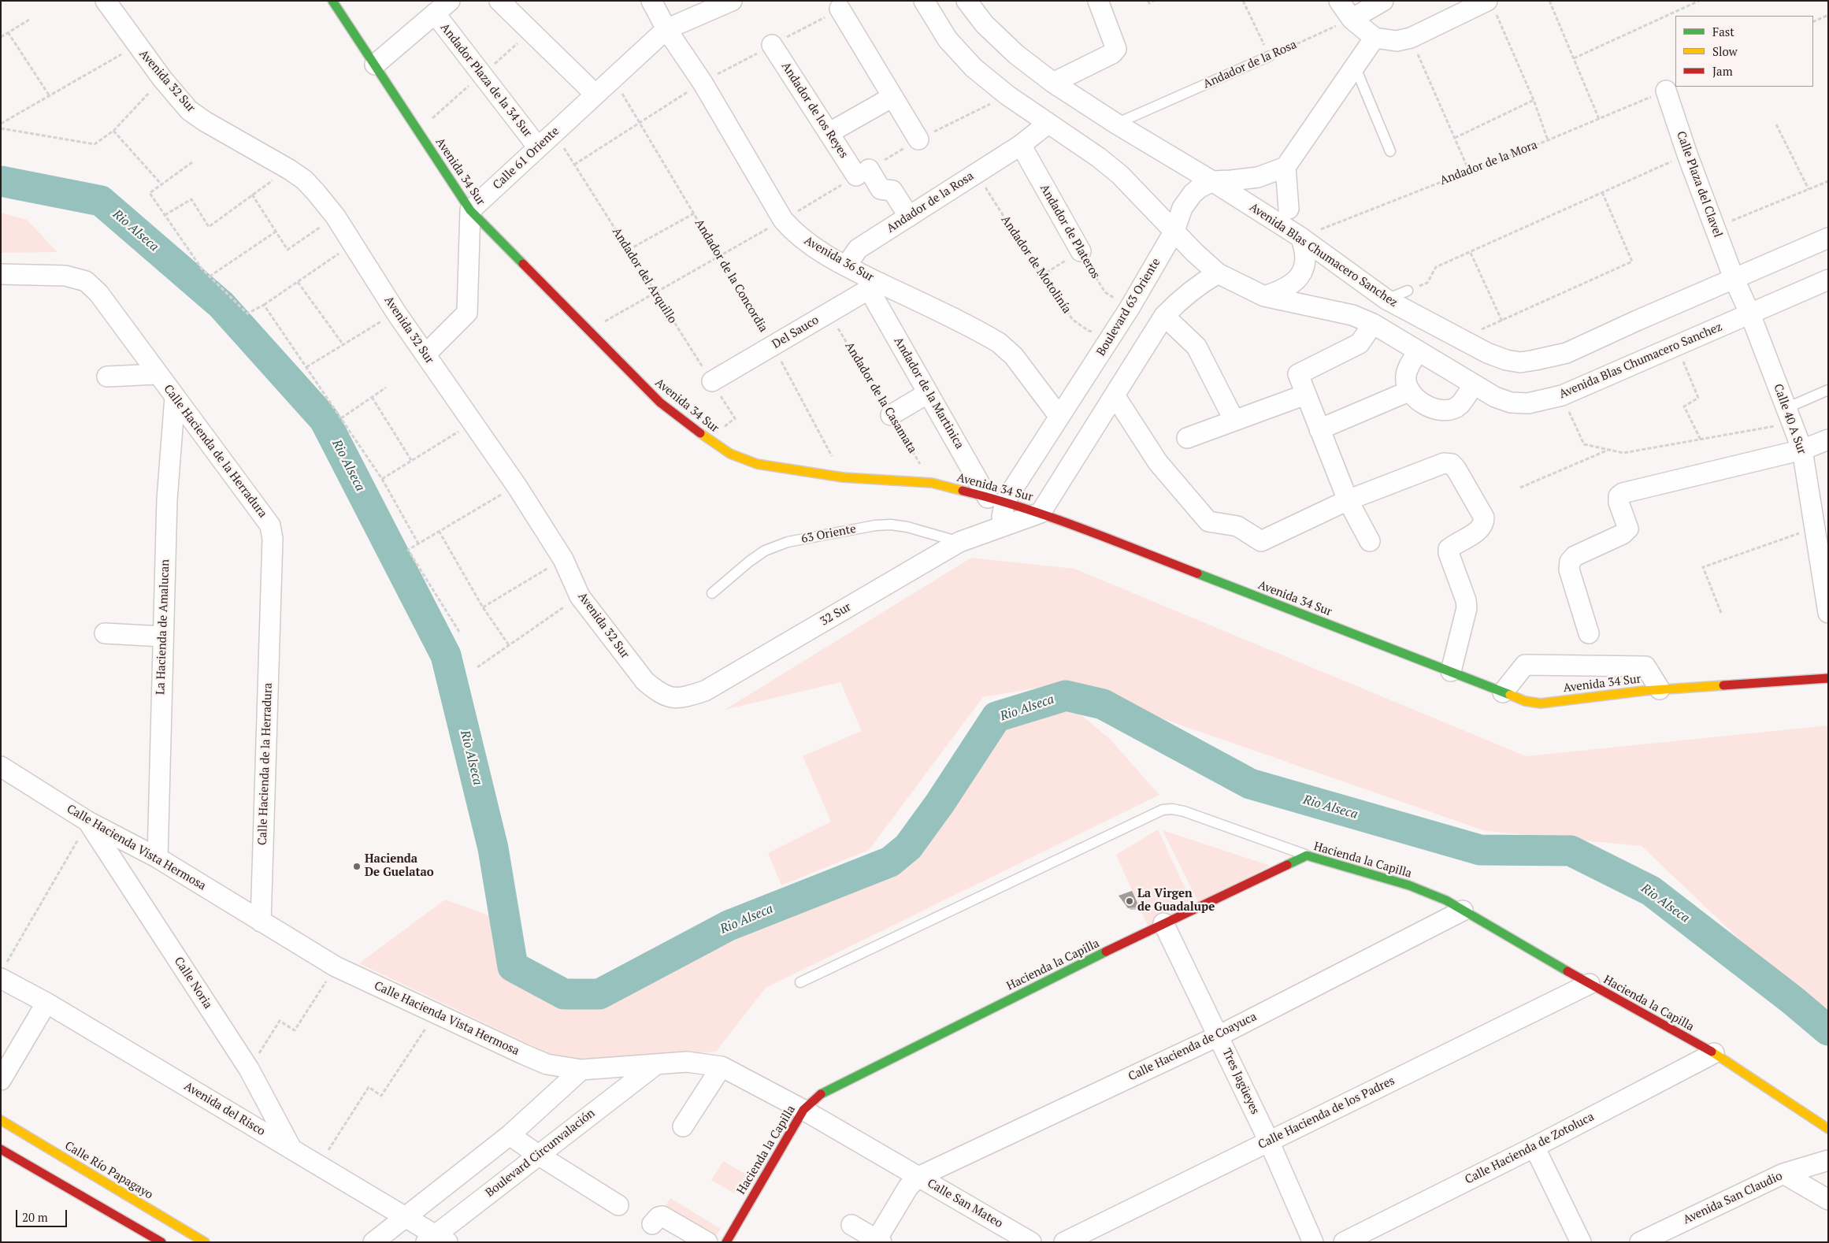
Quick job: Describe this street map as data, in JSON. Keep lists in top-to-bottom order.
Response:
{
  "streets": {
    "street": [
      "Andador de la Rosa",
      "Andador Plaza de la 34 Sur",
      "Avenida 32 Sur",
      "Andador de los Reyes",
      "Calle 61 Oriente",
      "Avenida 34 Sur",
      "Calle Plaza del Clavel",
      "Andador de Plateros",
      "Avenida Blas Chumacero Sanchez",
      "Avenida 36 Sur",
      "Boulevard 63 Oriente",
      "Del Sauco",
      "Andador de la Martinica",
      "Calle 40 A Sur",
      "Calle Hacienda de la Herradura",
      "32 Sur",
      "La Hacienda de Amalucan",
      "Calle Hacienda Vista Hermosa",
      "Hacienda la Capilla",
      "Calle Noria",
      "Calle Hacienda de Coayuca",
      "Tres Jagüeyes",
      "Avenida del Risco",
      "Calle Hacienda de los Padres",
      "Calle Hacienda de Zotoluca",
      "Boulevard Circunvalación",
      "Calle Río Papagayo",
      "Avenida San Claudio",
      "Calle San Mateo"
    ],
    "lane": ["63 Oriente"],
    "path": [
      "Andador de la Mora",
      "Andador de Motolinía",
      "Andador del Arquillo",
      "Andador de la Concordia",
      "Andador de la Casamata"
    ]
  },
  "crossings": [
    ["Andador de la Rosa", "Andador de los Reyes"],
    ["Andador de la Rosa", "Andador de Plateros"],
    ["Andador de la Rosa", "Avenida Blas Chumacero Sanchez"],
    ["Andador de la Rosa", "Avenida 36 Sur"],
    ["Andador de la Rosa", "Andador de Motolinía"],
    ["Andador Plaza de la 34 Sur", "Calle 61 Oriente"],
    ["Avenida 32 Sur", "32 Sur"],
    ["Calle 61 Oriente", "Avenida 34 Sur"],
    ["Calle 61 Oriente", "Avenida 36 Sur"],
    ["Calle 61 Oriente", "Andador del Arquillo"],
    ["Calle 61 Oriente", "Andador de la Concordia"],
    ["Andador de la Mora", "Calle Plaza del Clavel"],
    ["Andador de la Mora", "Avenida Blas Chumacero Sanchez"],
    ["Avenida 34 Sur", "Andador de la Concordia"],
    ["Avenida 34 Sur", "Boulevard 63 Oriente"],
    ["Avenida 34 Sur", "Andador de la Martinica"],
    ["Avenida 34 Sur", "Andador de la Casamata"],
    ["Avenida 34 Sur", "32 Sur"],
    ["Calle Plaza del Clavel", "Avenida Blas Chumacero Sanchez"],
    ["Calle Plaza del Clavel", "Calle 40 A Sur"],
    ["Andador de Plateros", "Boulevard 63 Oriente"],
    ["Avenida Blas Chumacero Sanchez", "Boulevard 63 Oriente"],
    ["Avenida Blas Chumacero Sanchez", "Calle 40 A Sur"],
    ["Avenida 36 Sur", "Boulevard 63 Oriente"],
    ["Avenida 36 Sur", "Del Sauco"],
    ["Avenida 36 Sur", "Andador de la Martinica"],
    ["Andador de Motolinía", "Boulevard 63 Oriente"],
    ["Andador del Arquillo", "Del Sauco"],
    ["Andador de la Concordia", "Del Sauco"],
    ["Boulevard 63 Oriente", "Andador de la Martinica"],
    ["Del Sauco", "Andador de la Martinica"],
    ["Del Sauco", "Andador de la Casamata"],
    ["Calle Hacienda de la Herradura", "La Hacienda de Amalucan"],
    ["Calle Hacienda de la Herradura", "Calle Hacienda Vista Hermosa"],
    ["63 Oriente", "32 Sur"],
    ["La Hacienda de Amalucan", "Calle Hacienda Vista Hermosa"],
    ["Calle Hacienda Vista Hermosa", "Hacienda la Capilla"],
    ["Calle Hacienda Vista Hermosa", "Calle Noria"],
    ["Calle Hacienda Vista Hermosa", "Calle Hacienda de Coayuca"],
    ["Calle Hacienda Vista Hermosa", "Boulevard Circunvalación"],
    ["Calle Hacienda Vista Hermosa", "Calle San Mateo"],
    ["Hacienda la Capilla", "Calle Hacienda de Coayuca"],
    ["Hacienda la Capilla", "Tres Jagüeyes"],
    ["Hacienda la Capilla", "Calle Hacienda de los Padres"],
    ["Hacienda la Capilla", "Calle Hacienda de Zotoluca"],
    ["Calle Noria", "Avenida del Risco"],
    ["Calle Hacienda de Coayuca", "Tres Jagüeyes"],
    ["Calle Hacienda de Coayuca", "Calle San Mateo"],
    ["Tres Jagüeyes", "Calle Hacienda de los Padres"],
    ["Avenida del Risco", "Boulevard Circunvalación"]
  ],
  "water": ["Rio Alseca"],
  "places": ["Hacienda De Guelatao", "La Virgen de Guadalupe"],
  "legend": ["Fast", "Slow", "Jam"],
  "scale_bar": "20 m"
}
